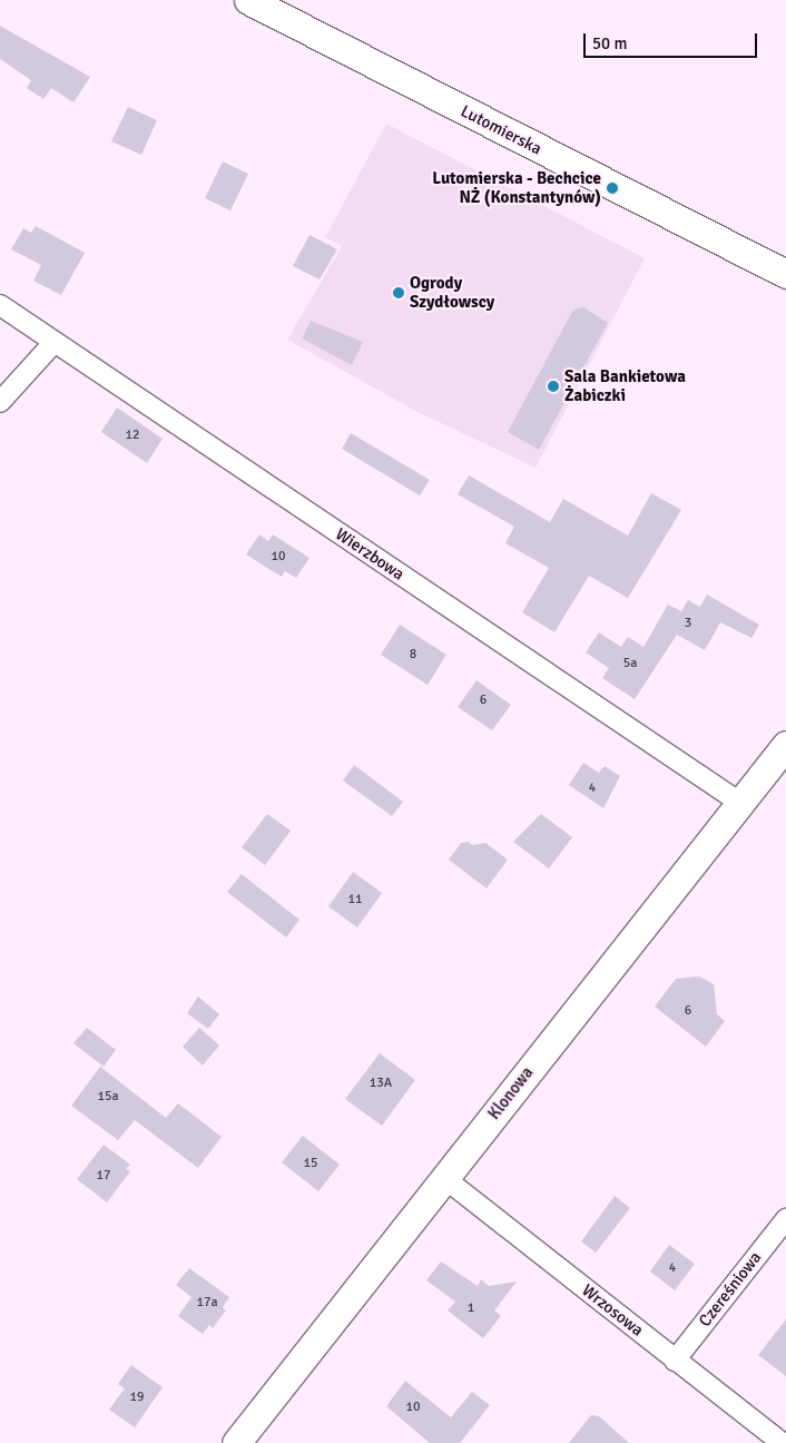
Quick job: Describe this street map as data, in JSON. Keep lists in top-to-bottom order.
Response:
{
  "streets": {
    "street": [
      "Lutomierska",
      "Wierzbowa",
      "Klonowa",
      "Czereśniowa",
      "Wrzosowa"
    ]
  },
  "crossings": [
    ["Wierzbowa", "Klonowa"],
    ["Klonowa", "Wrzosowa"],
    ["Czereśniowa", "Wrzosowa"]
  ],
  "places": ["Lutomierska - Bechcice NŻ (Konstantynów)", "Ogrody Szydłowscy", "Sala Bankietowa Żabiczki"],
  "house_numbers": [
    "12",
    "10",
    "3",
    "8",
    "5a",
    "6",
    "4",
    "11",
    "6",
    "13A",
    "15a",
    "15",
    "17",
    "4",
    "17a",
    "1",
    "19",
    "10"
  ],
  "scale_bar": "50 m"
}
